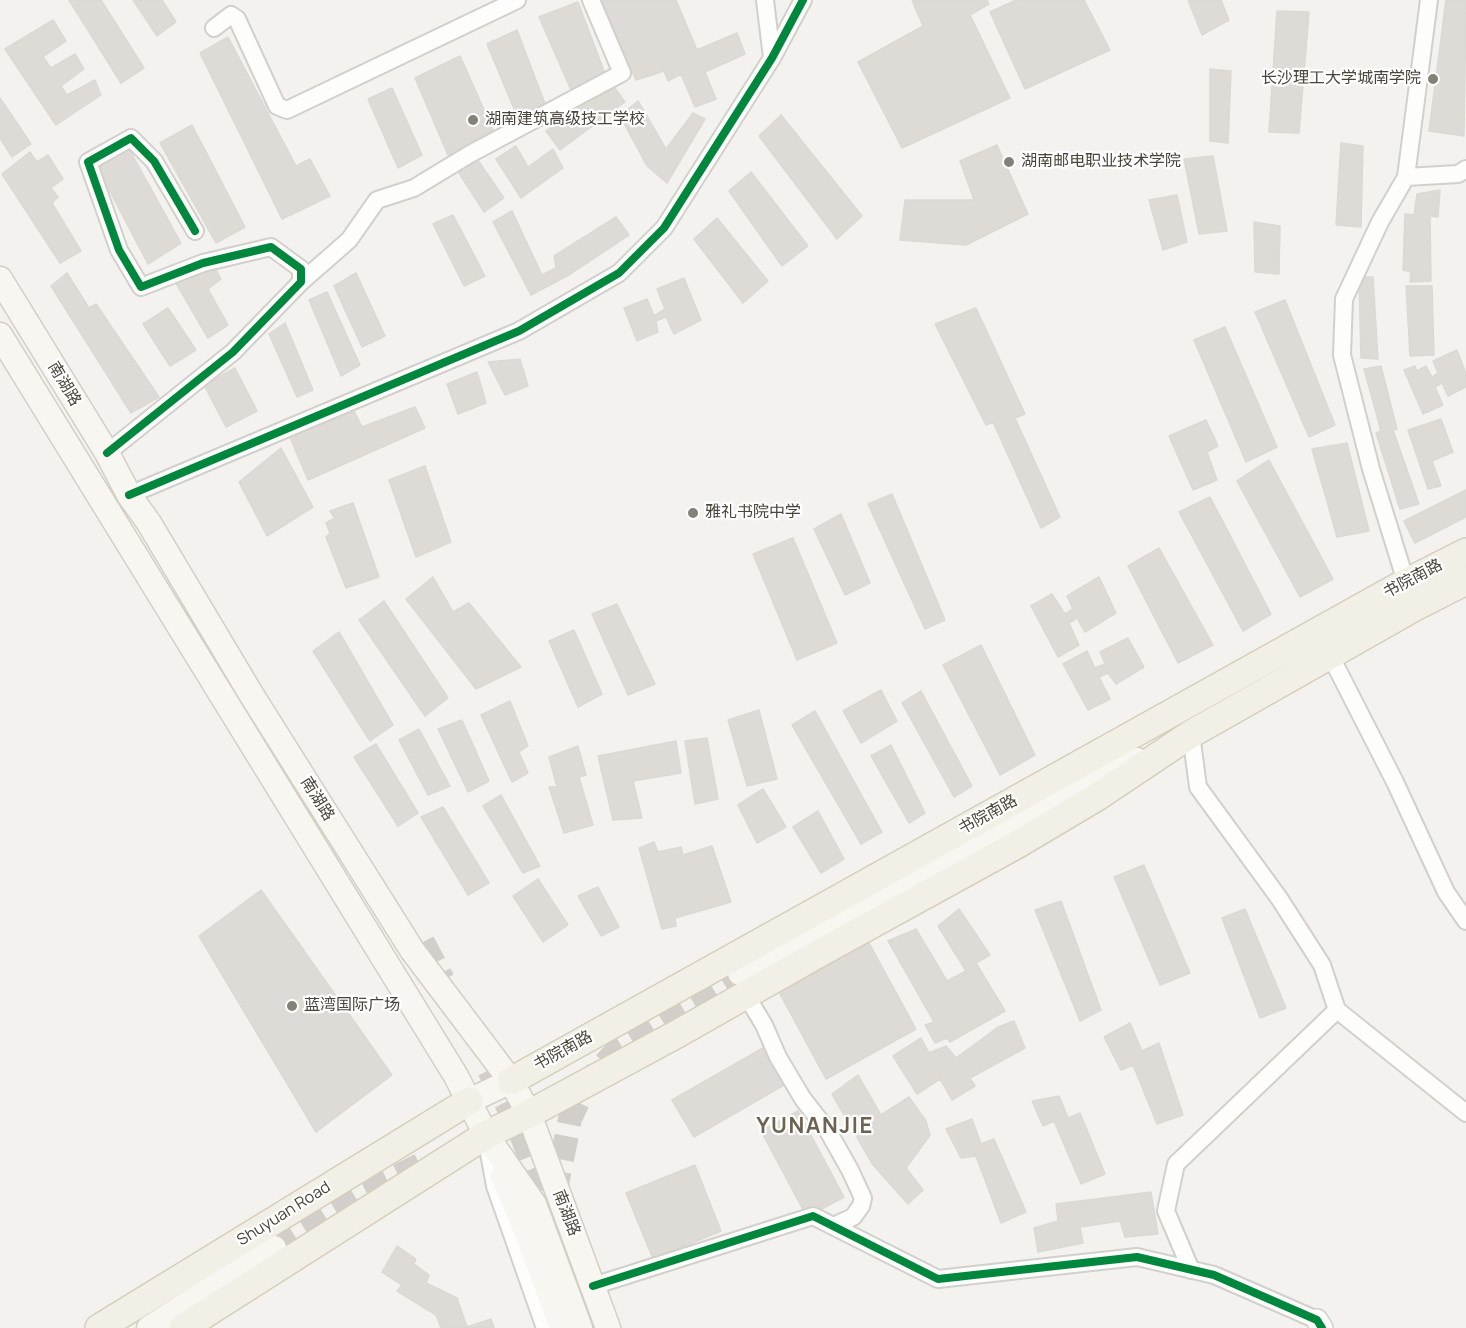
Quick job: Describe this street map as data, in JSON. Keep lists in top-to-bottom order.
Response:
{
  "streets": {
    "main road": ["南湖路", "书院南路", "Shuyuan Road"]
  },
  "crossings": [
    ["南湖路", "书院南路"],
    ["南湖路", "Shuyuan Road"]
  ],
  "districts": ["YUNANJIE"],
  "places": [
    "长沙理工大学城南学院",
    "湖南建筑高级技工学校",
    "湖南邮电职业技术学院",
    "雅礼书院中学",
    "蓝湾国际广场"
  ]
}
